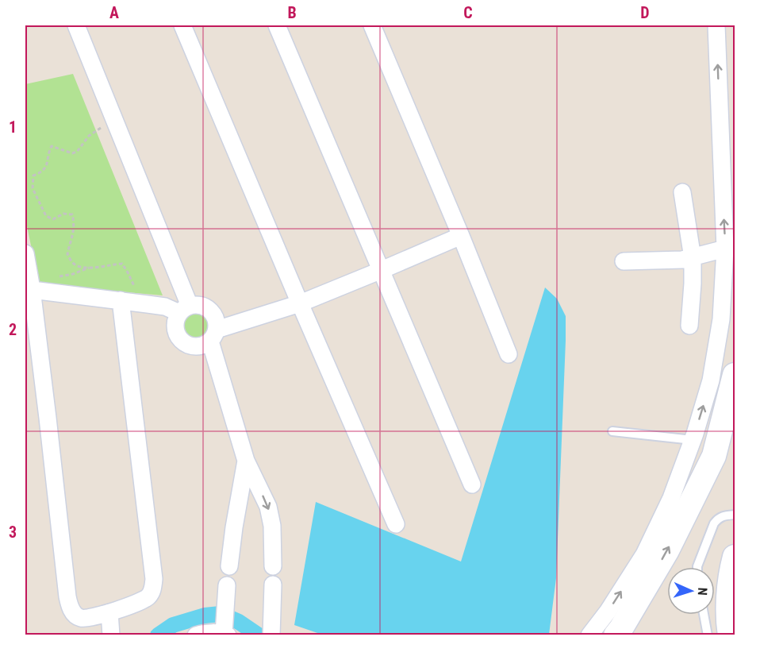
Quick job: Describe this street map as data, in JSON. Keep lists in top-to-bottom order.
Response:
{
  "north": "right",
  "grid": {
    "columns": [
      "A",
      "B",
      "C",
      "D"
    ],
    "rows": ["1", "2", "3"]
  }
}
